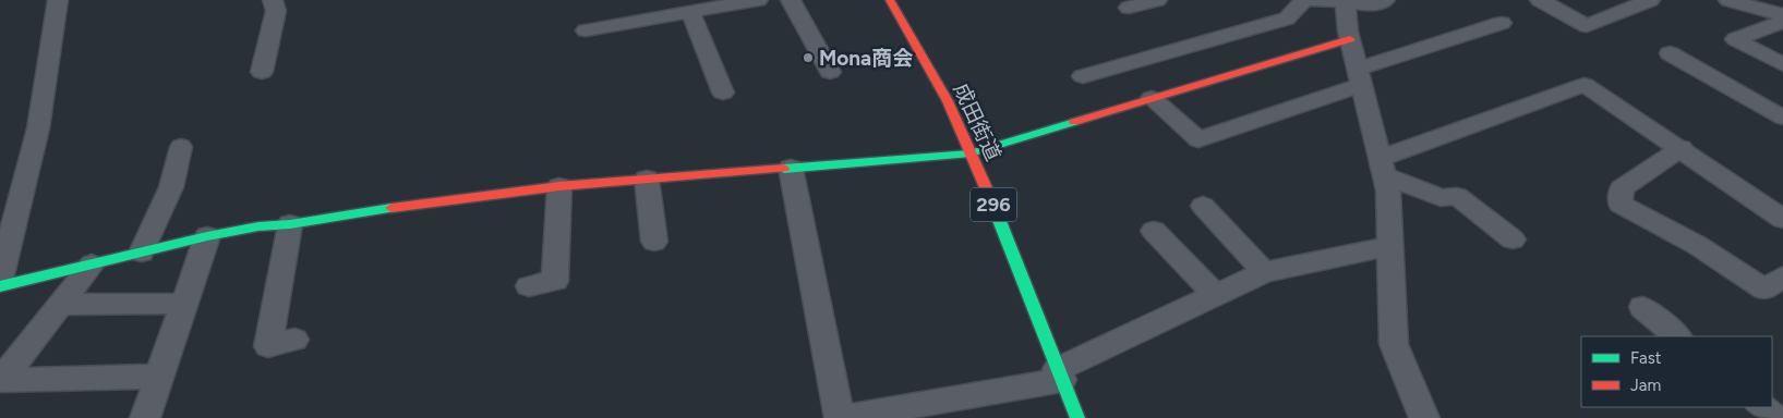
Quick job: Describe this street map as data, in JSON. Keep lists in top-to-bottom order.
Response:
{
  "streets": {
    "main road": ["成田街道", "296"]
  },
  "places": ["Mona商会"],
  "legend": ["Fast", "Jam"]
}
